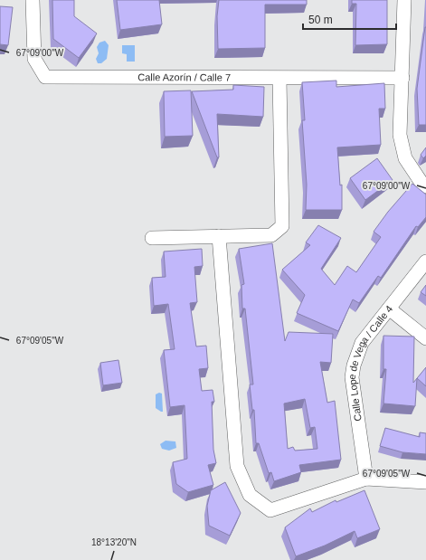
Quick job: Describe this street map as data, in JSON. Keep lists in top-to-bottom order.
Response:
{
  "streets": {
    "street": ["Calle Azorín / Calle 7", "Calle Lope de Vega / Calle 4"]
  },
  "scale_bar": "50 m",
  "coordinates": ["67°09'00\"W", "67°09'05\"W", "18°13'20\"N"]
}
